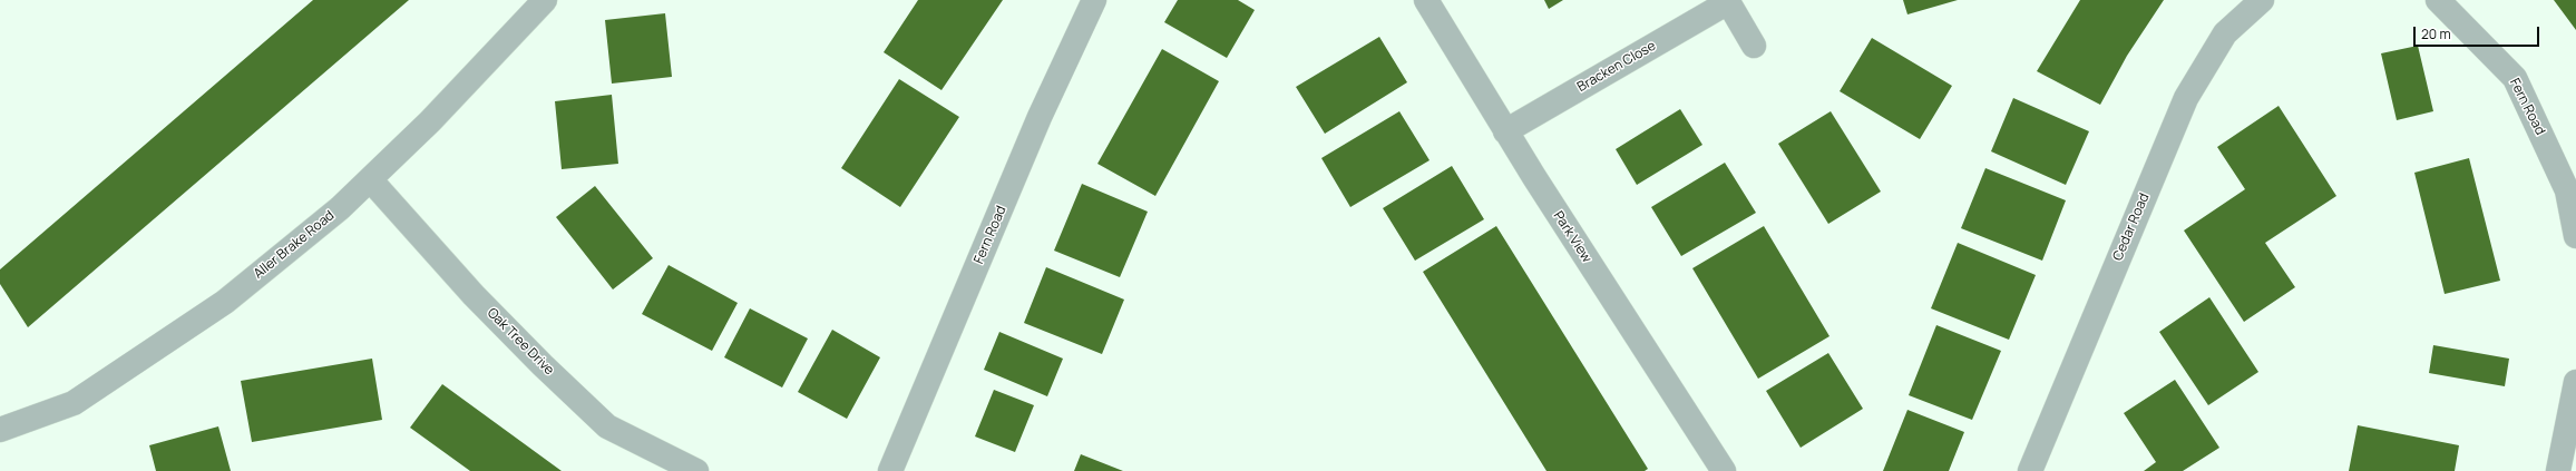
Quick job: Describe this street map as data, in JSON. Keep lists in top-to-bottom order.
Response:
{
  "streets": {
    "street": [
      "Bracken Close",
      "Fern Road",
      "Cedar Road",
      "Park View",
      "Aller Brake Road",
      "Oak Tree Drive"
    ]
  },
  "crossings": [
    ["Bracken Close", "Park View"],
    ["Aller Brake Road", "Oak Tree Drive"]
  ],
  "scale_bar": "20 m"
}
